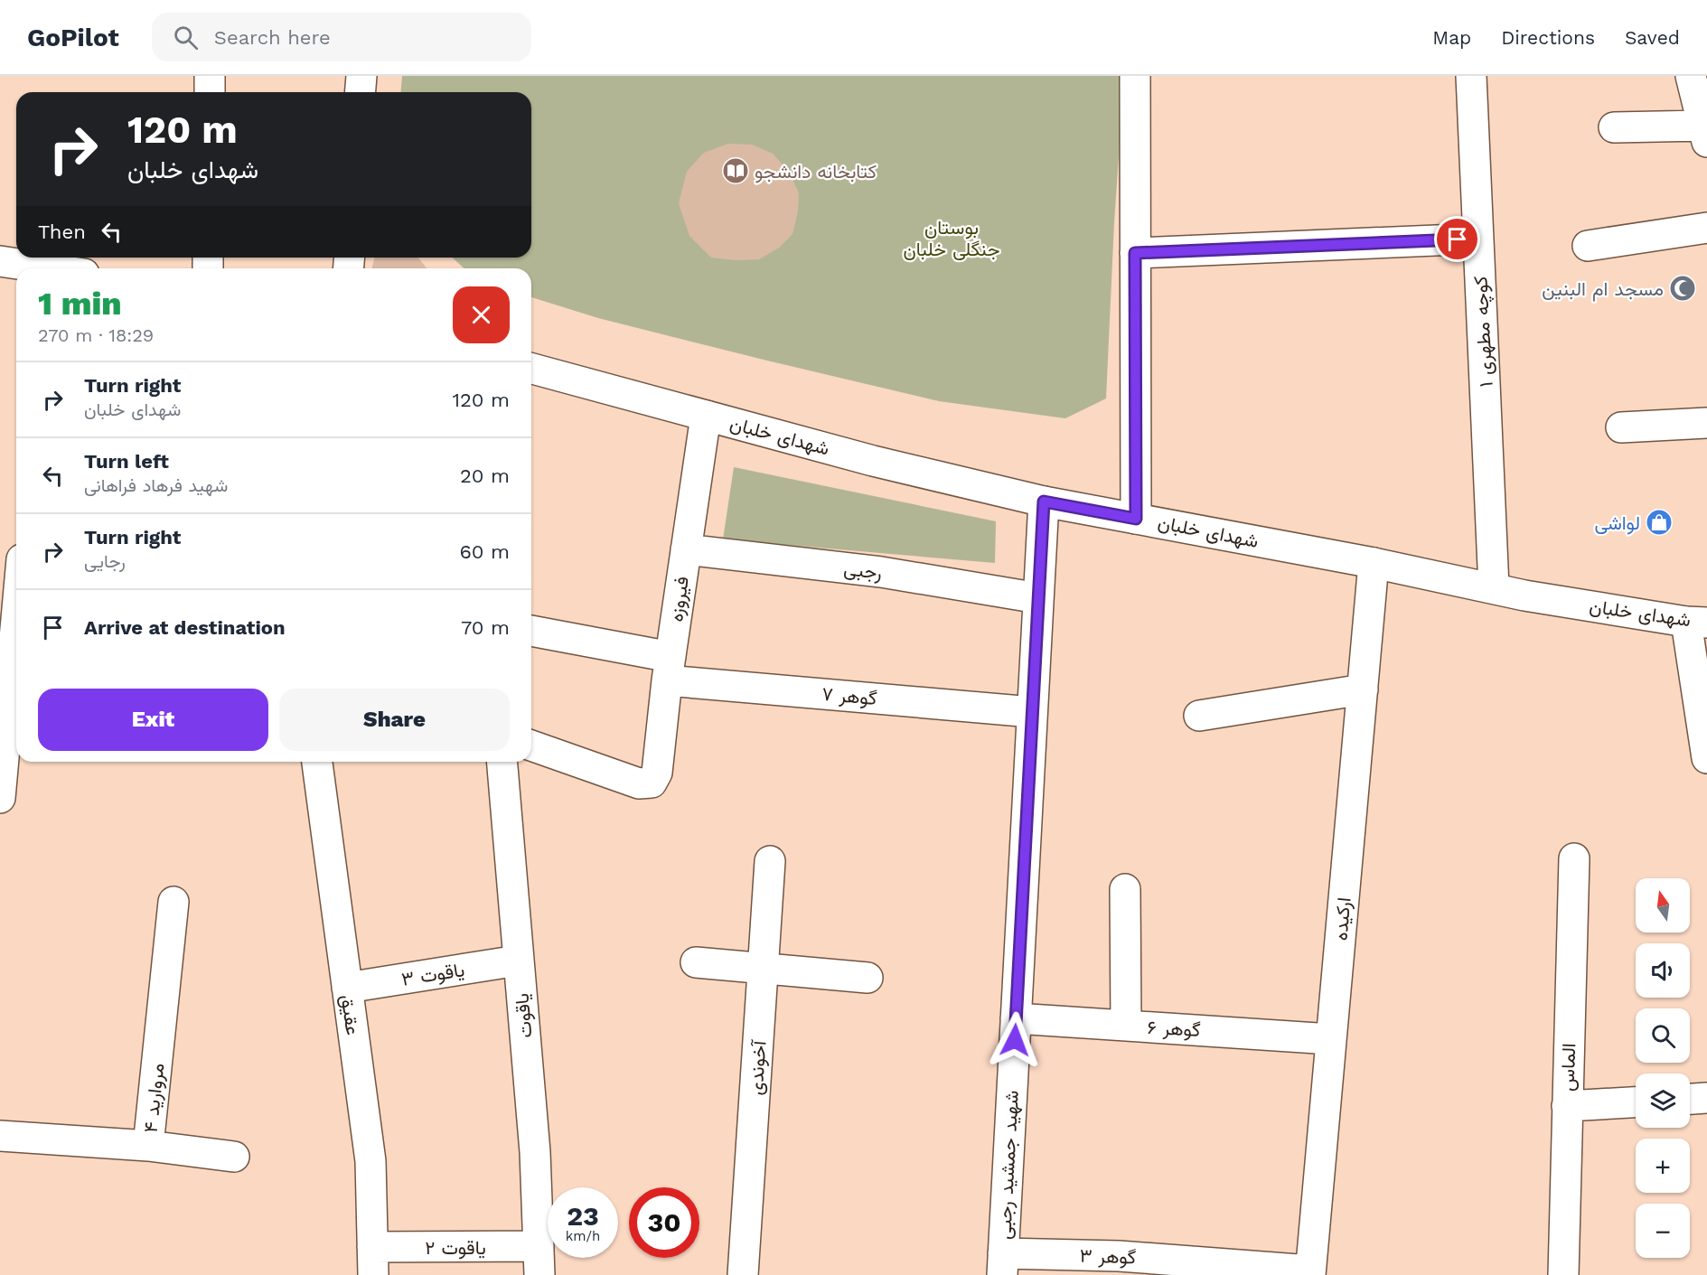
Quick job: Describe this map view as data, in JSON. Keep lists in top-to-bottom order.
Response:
{
  "streets": {
    "street": [
      "کوچه مطهری ۱",
      "شهدای خلبان",
      "رجبی",
      "فیروزه",
      "گوهر ۷",
      "ارکیده",
      "یاقوت ۳",
      "عقیق",
      "یاقوت",
      "گوهر ۶",
      "الماس",
      "آخوندی",
      "مروارید ۴",
      "شهید جمشید رجبی",
      "یاقوت ۲",
      "گوهر ۳"
    ]
  },
  "crossings": [
    ["کوچه مطهری ۱", "شهدای خلبان"],
    ["شهدای خلبان", "فیروزه"],
    ["شهدای خلبان", "ارکیده"],
    ["شهدای خلبان", "شهید جمشید رجبی"],
    ["رجبی", "فیروزه"],
    ["رجبی", "شهید جمشید رجبی"],
    ["فیروزه", "گوهر ۷"],
    ["گوهر ۷", "شهید جمشید رجبی"],
    ["ارکیده", "گوهر ۶"],
    ["ارکیده", "گوهر ۳"],
    ["یاقوت ۳", "عقیق"],
    ["یاقوت ۳", "یاقوت"],
    ["عقیق", "یاقوت ۲"],
    ["یاقوت", "یاقوت ۲"],
    ["گوهر ۶", "شهید جمشید رجبی"],
    ["شهید جمشید رجبی", "گوهر ۳"]
  ],
  "parks": ["بوستان جنگلی خلبان"],
  "places": {
    "library": ["کتابخانه دانشجو"],
    "mosque": ["مسجد ام البنین"],
    "shop": ["لواشی"]
  },
  "north": "top",
  "page": {
    "header": "GoPilot",
    "search": "Search here",
    "nav": ["Map", "Directions", "Saved"],
    "turn": ["120 m", "شهدای خلبان"],
    "then": "Then",
    "heading": ["1 min", "270 m · 18:29"],
    "list": [
      {
        "name": "Turn right",
        "note": "شهدای خلبان",
        "value": "120 m"
      },
      {
        "name": "Turn left",
        "note": "شهید فرهاد فراهانی",
        "value": "20 m"
      },
      {
        "name": "Turn right",
        "note": "رجایی",
        "value": "60 m"
      },
      {
        "name": "Arrive at destination",
        "value": "70 m"
      }
    ],
    "buttons": ["Exit", "Share"],
    "map_buttons": ["+", "−"],
    "speed": "23 km/h",
    "limit": "30"
  }
}
